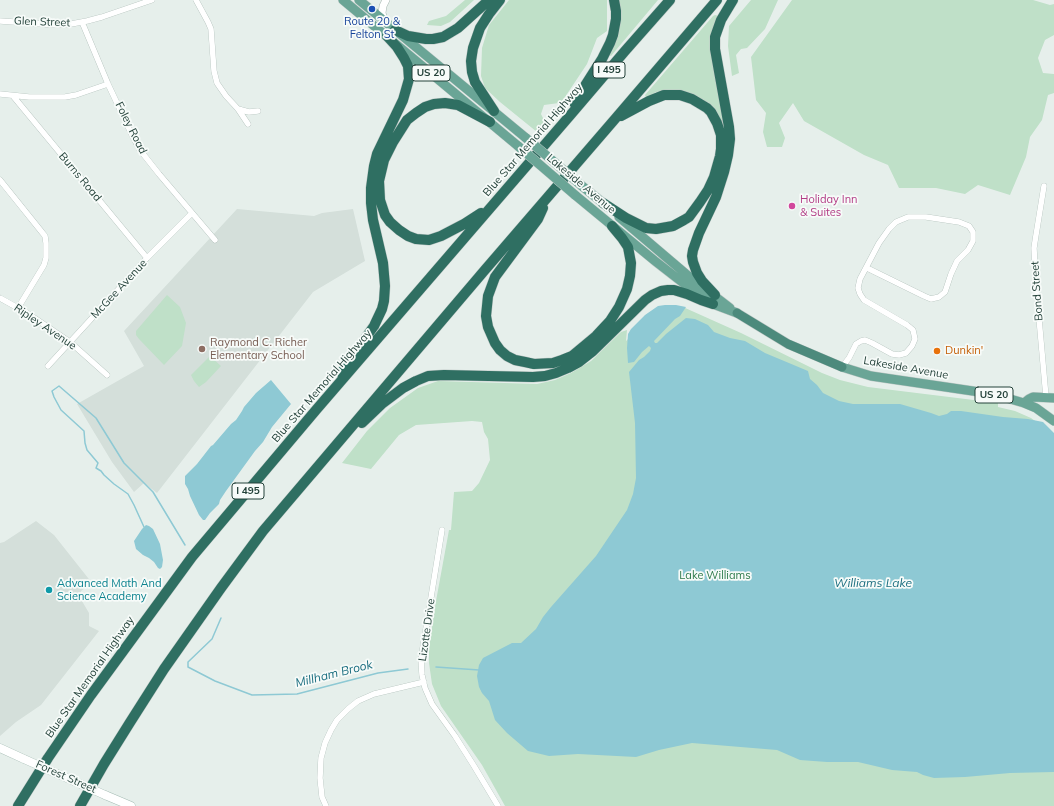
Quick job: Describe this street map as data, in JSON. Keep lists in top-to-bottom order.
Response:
{
  "streets": {
    "highway": [
      "I 495",
      "US 20",
      "Blue Star Memorial Highway",
      "Lakeside Avenue"
    ],
    "main road": ["Forest Street"],
    "street": [
      "Glen Street",
      "Foley Road",
      "Burns Road",
      "McGee Avenue",
      "Bond Street",
      "Ripley Avenue",
      "Lizotte Drive"
    ]
  },
  "crossings": [
    ["Glen Street", "Foley Road"],
    ["Foley Road", "McGee Avenue"],
    ["Burns Road", "McGee Avenue"],
    ["McGee Avenue", "Ripley Avenue"]
  ],
  "water": ["Williams Lake", "Millham Brook"],
  "parks": ["Lake Williams"],
  "places": [
    "Route 20 & Felton St",
    "Holiday Inn & Suites",
    "Raymond C. Richer Elementary School",
    "Dunkin'",
    "Advanced Math And Science Academy"
  ]
}
